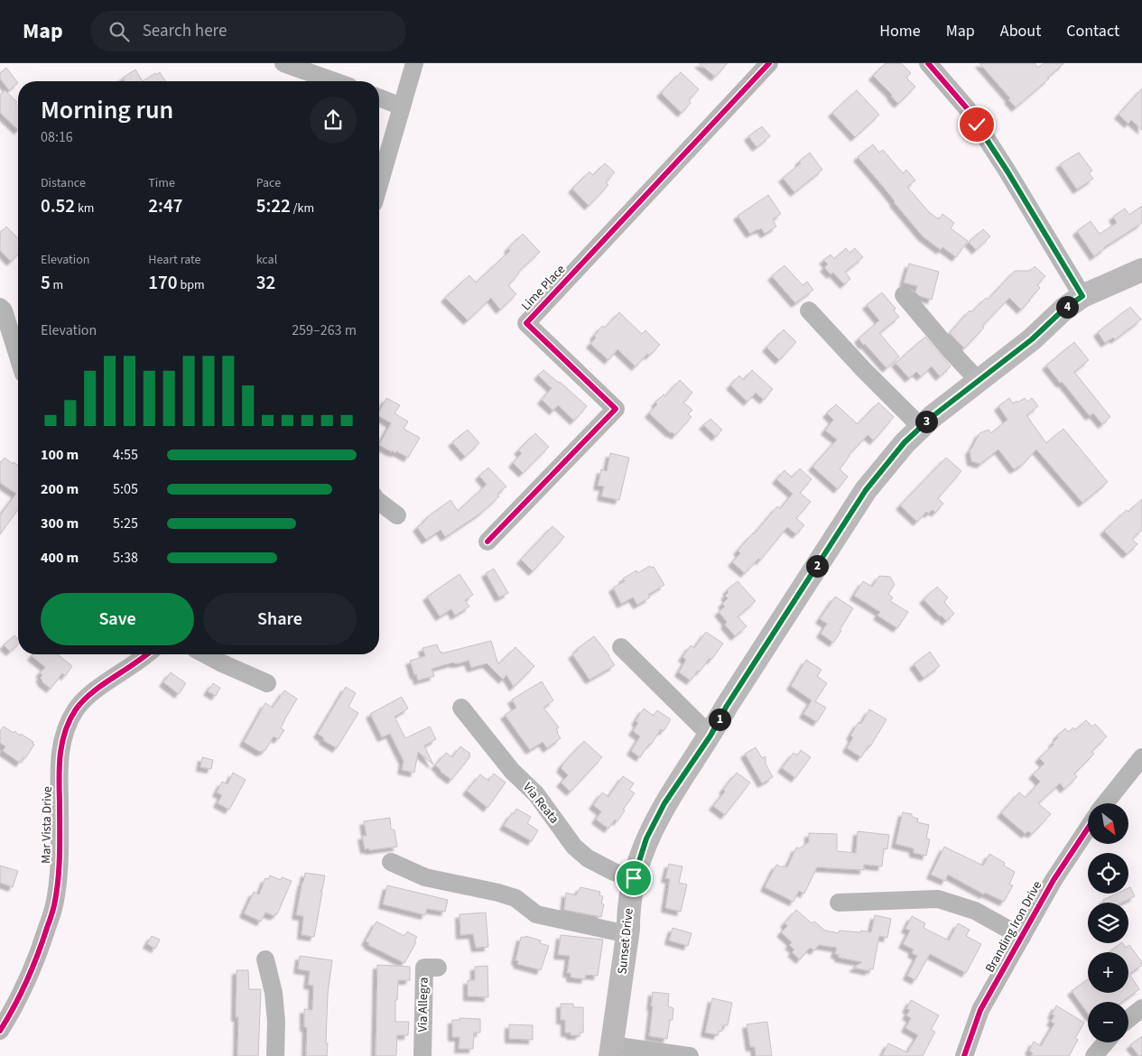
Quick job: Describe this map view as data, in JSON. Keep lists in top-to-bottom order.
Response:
{
  "streets": {
    "main road": ["Sunset Drive"],
    "street": [
      "Lime Place",
      "Via Reata",
      "Mar Vista Drive",
      "Branding Iron Drive",
      "Via Allegra"
    ]
  },
  "crossings": [
    ["Via Reata", "Sunset Drive"]
  ],
  "north": "bottom right",
  "page": {
    "header": "Map",
    "search": "Search here",
    "nav": [
      "Home",
      "Map",
      "About",
      "Contact"
    ],
    "heading": ["Morning run", "08:16"],
    "stats": [
      ["Distance", "0.52 km"],
      ["Time", "2:47"],
      ["Pace", "5:22 /km"],
      ["Elevation", "5 m"],
      ["Heart rate", "170 bpm"],
      ["kcal", "32"]
    ],
    "pins": [
      "4",
      "3",
      "2",
      "1"
    ],
    "chart": ["Elevation", "259–263 m"],
    "list": [
      {
        "name": "100 m",
        "note": "4:55"
      },
      {
        "name": "200 m",
        "note": "5:05"
      },
      {
        "name": "300 m",
        "note": "5:25"
      },
      {
        "name": "400 m",
        "note": "5:38"
      }
    ],
    "buttons": ["Save", "Share"],
    "map_buttons": ["+", "−"]
  }
}
